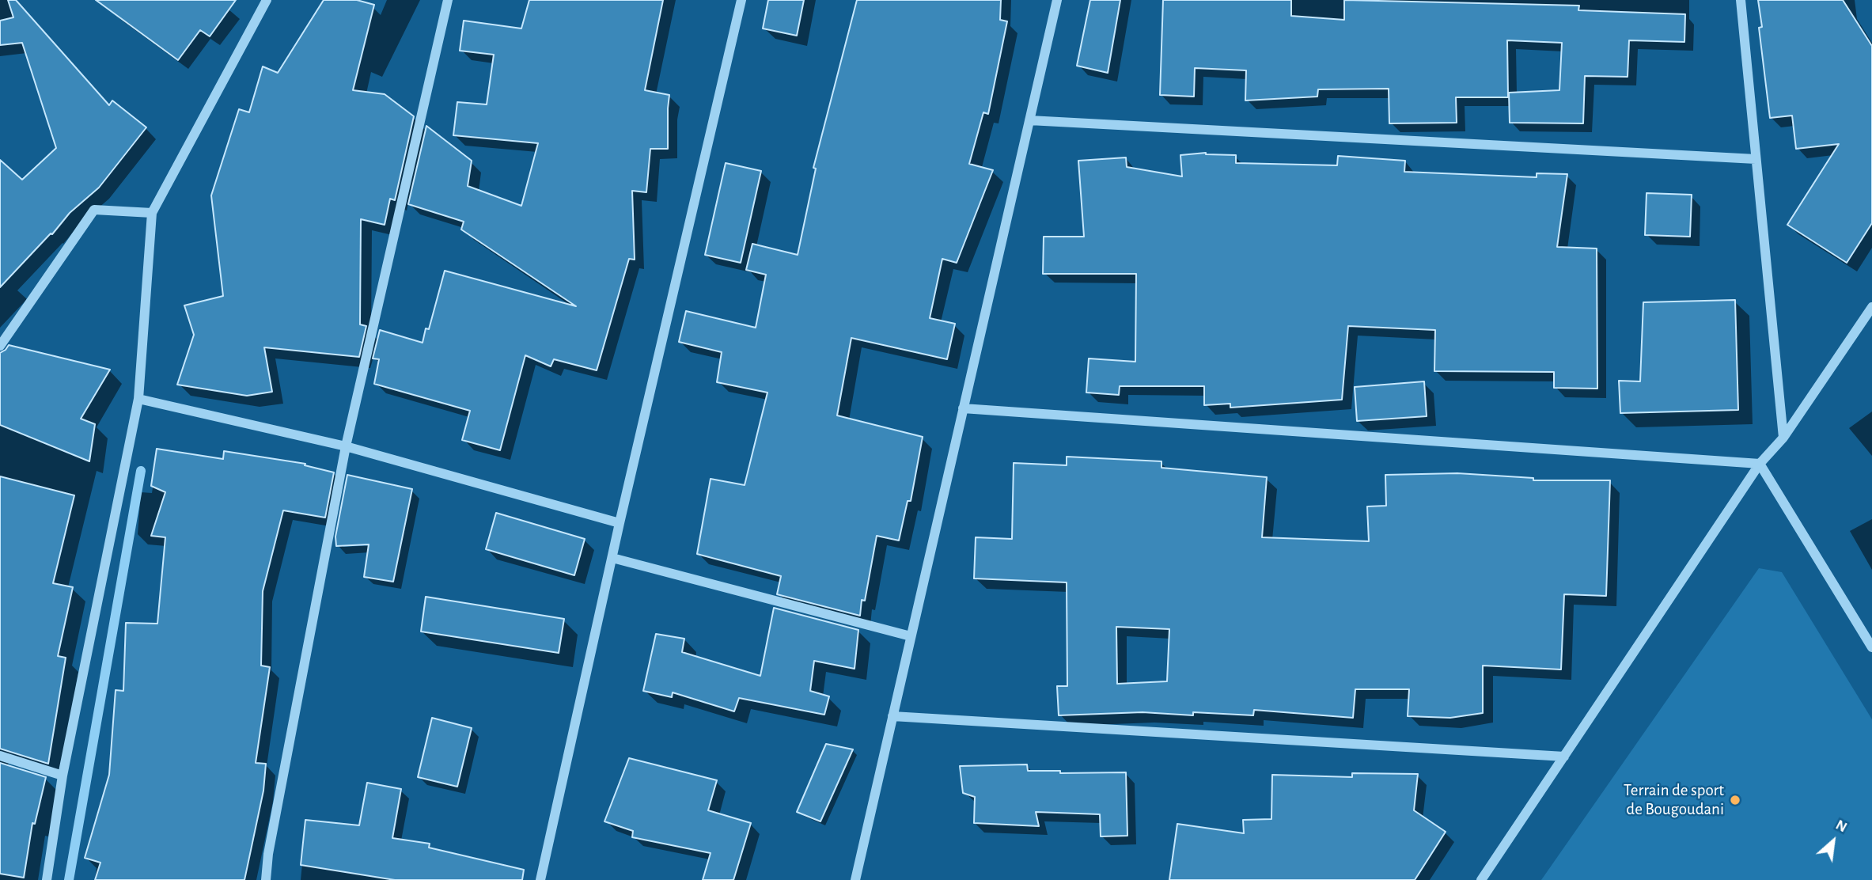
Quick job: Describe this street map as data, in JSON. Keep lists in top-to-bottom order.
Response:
{
  "places": ["Terrain de sport de Bougoudani"],
  "north": "top right"
}
